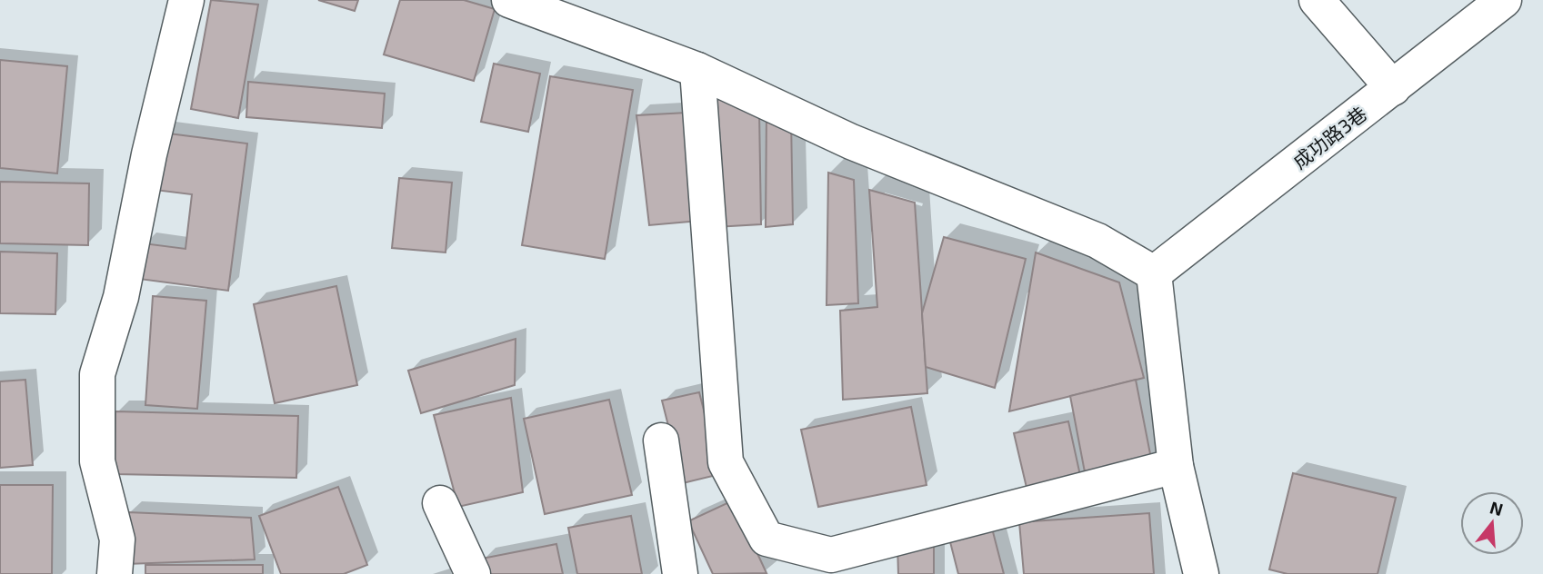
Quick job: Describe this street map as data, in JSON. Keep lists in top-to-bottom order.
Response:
{
  "streets": {
    "street": ["成功路3巷"]
  },
  "north": "top"
}
